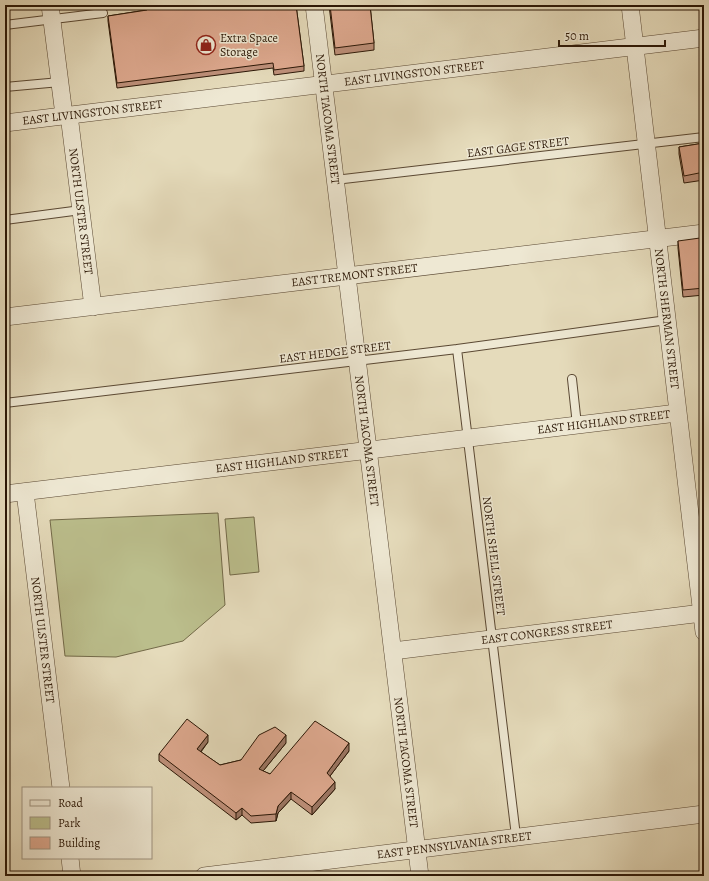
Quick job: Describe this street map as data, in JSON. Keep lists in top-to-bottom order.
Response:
{
  "streets": {
    "street": [
      "EAST LIVINGSTON STREET",
      "NORTH TACOMA STREET",
      "NORTH ULSTER STREET",
      "EAST TREMONT STREET",
      "NORTH SHERMAN STREET",
      "EAST HIGHLAND STREET",
      "EAST CONGRESS STREET",
      "EAST PENNSYLVANIA STREET"
    ],
    "lane": ["EAST GAGE STREET", "EAST HEDGE STREET", "NORTH SHELL STREET"]
  },
  "crossings": [
    ["EAST LIVINGSTON STREET", "NORTH TACOMA STREET"],
    ["EAST LIVINGSTON STREET", "NORTH ULSTER STREET"],
    ["EAST LIVINGSTON STREET", "NORTH SHERMAN STREET"],
    ["NORTH TACOMA STREET", "EAST GAGE STREET"],
    ["NORTH TACOMA STREET", "EAST TREMONT STREET"],
    ["NORTH TACOMA STREET", "EAST HEDGE STREET"],
    ["NORTH TACOMA STREET", "EAST HIGHLAND STREET"],
    ["NORTH TACOMA STREET", "EAST CONGRESS STREET"],
    ["NORTH TACOMA STREET", "EAST PENNSYLVANIA STREET"],
    ["EAST GAGE STREET", "NORTH SHERMAN STREET"],
    ["NORTH ULSTER STREET", "EAST TREMONT STREET"],
    ["NORTH ULSTER STREET", "EAST HIGHLAND STREET"],
    ["EAST TREMONT STREET", "NORTH SHERMAN STREET"],
    ["NORTH SHERMAN STREET", "EAST HEDGE STREET"],
    ["NORTH SHERMAN STREET", "EAST HIGHLAND STREET"],
    ["NORTH SHERMAN STREET", "EAST CONGRESS STREET"],
    ["EAST HEDGE STREET", "NORTH SHELL STREET"],
    ["EAST HIGHLAND STREET", "NORTH SHELL STREET"],
    ["NORTH SHELL STREET", "EAST CONGRESS STREET"],
    ["NORTH SHELL STREET", "EAST PENNSYLVANIA STREET"]
  ],
  "places": {
    "shop": ["Extra Space Storage"]
  },
  "legend": ["Road", "Park", "Building"],
  "scale_bar": "50 m"
}
